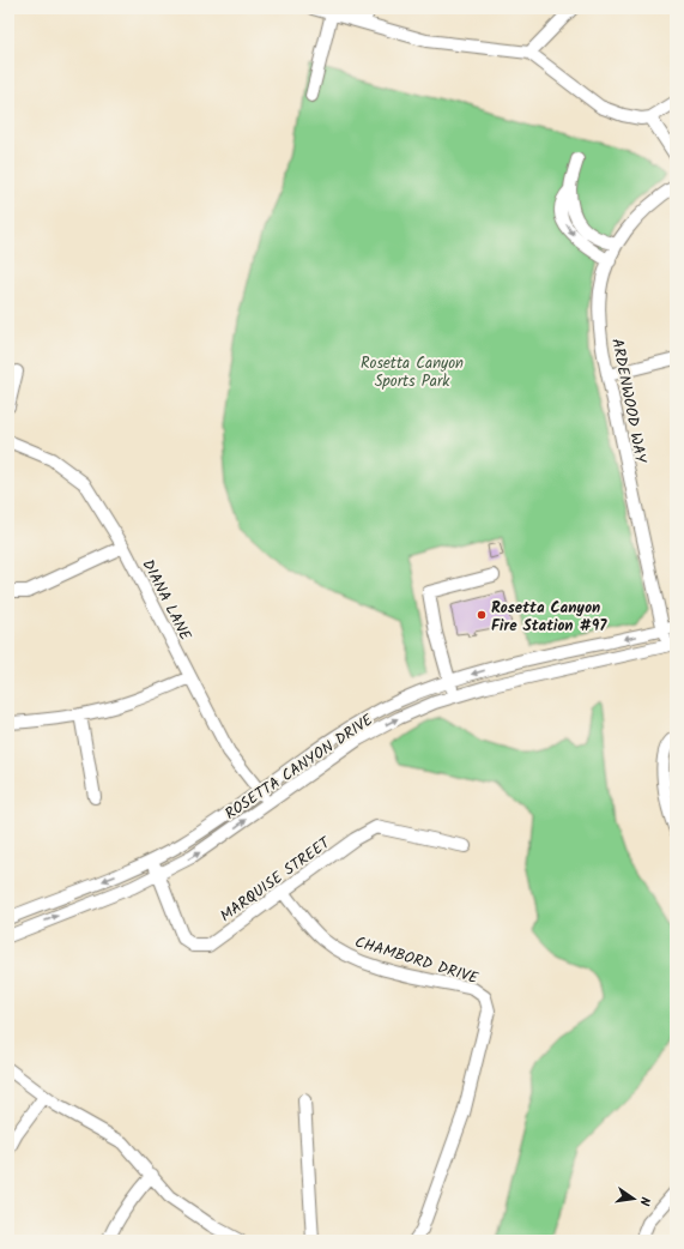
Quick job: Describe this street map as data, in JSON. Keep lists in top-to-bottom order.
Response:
{
  "streets": {
    "street": [
      "ARDENWOOD WAY",
      "DIANA LANE",
      "ROSETTA CANYON DRIVE",
      "MARQUISE STREET",
      "CHAMBORD DRIVE"
    ]
  },
  "crossings": [
    ["ARDENWOOD WAY", "ROSETTA CANYON DRIVE"],
    ["DIANA LANE", "ROSETTA CANYON DRIVE"],
    ["ROSETTA CANYON DRIVE", "MARQUISE STREET"],
    ["MARQUISE STREET", "CHAMBORD DRIVE"]
  ],
  "parks": ["Rosetta Canyon Sports Park"],
  "places": ["Rosetta Canyon Fire Station #97"],
  "north": "right"
}
